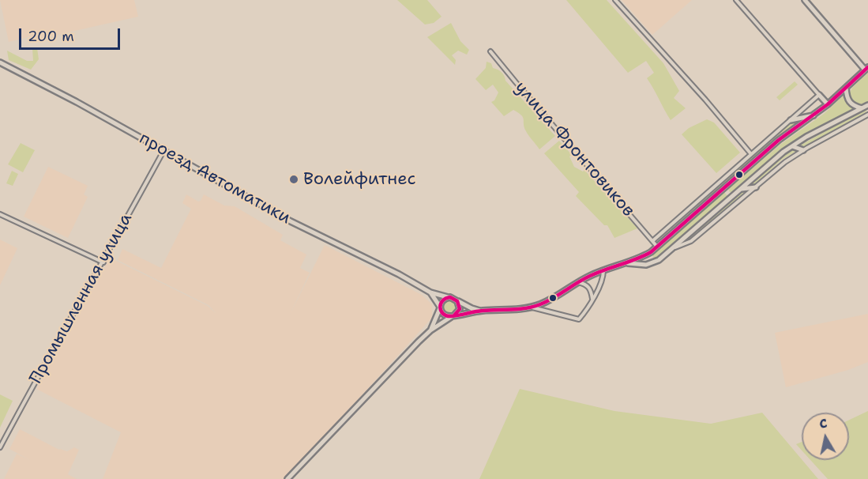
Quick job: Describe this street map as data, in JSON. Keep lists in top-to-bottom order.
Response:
{
  "streets": {
    "main road": ["проезд Автоматики"],
    "street": ["улица Фронтовиков", "Промышленная улица"]
  },
  "crossings": [
    ["проезд Автоматики", "Промышленная улица"]
  ],
  "places": ["Волейфитнес"],
  "scale_bar": "200 m",
  "north": "top"
}
